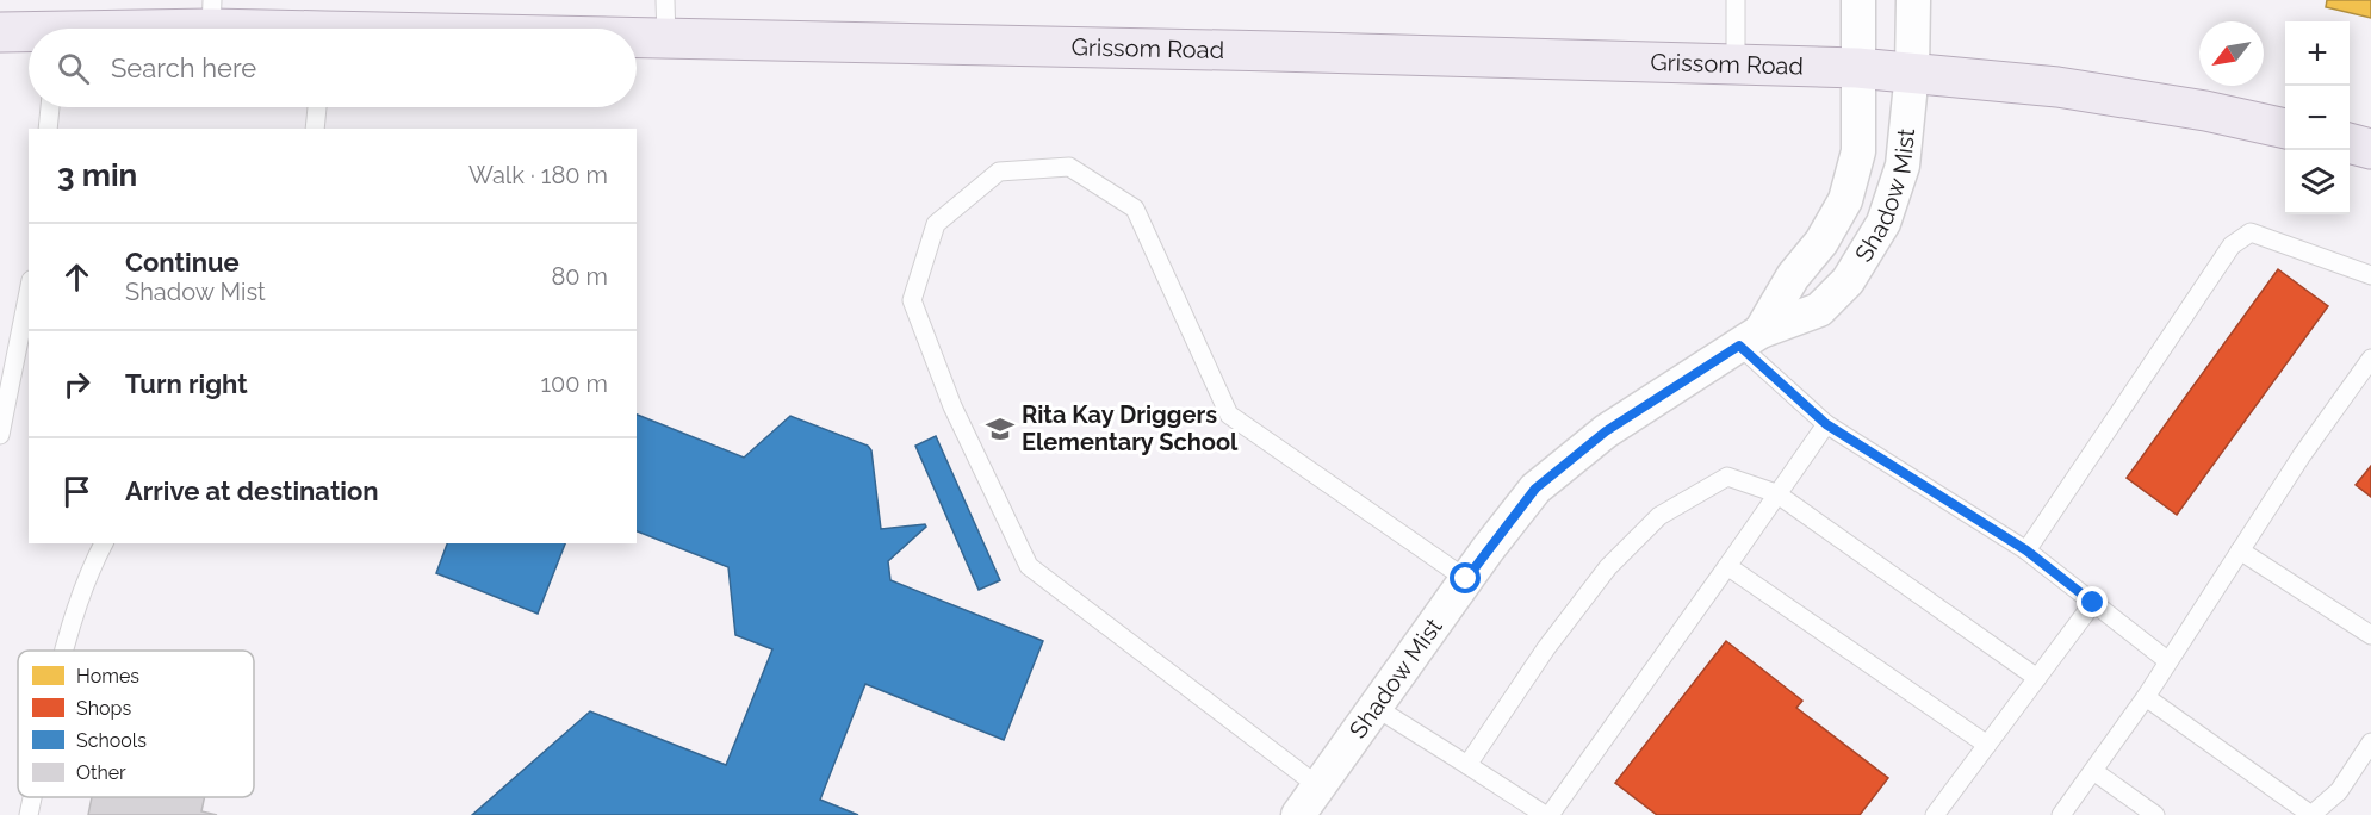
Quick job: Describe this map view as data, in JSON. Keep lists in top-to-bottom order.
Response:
{
  "streets": {
    "main road": ["Grissom Road"],
    "street": ["Shadow Mist"]
  },
  "crossings": [
    ["Grissom Road", "Shadow Mist"]
  ],
  "places": {
    "school or university": ["Rita Kay Driggers Elementary School"]
  },
  "legend": [
    "Homes",
    "Shops",
    "Schools",
    "Other"
  ],
  "north": "bottom left",
  "page": {
    "map_buttons": ["+", "−"],
    "search": "Search here",
    "heading": ["3 min", "Walk · 180 m"],
    "list": [
      ["Continue", "Shadow Mist", "80 m"],
      ["Turn right", "100 m"],
      "Arrive at destination"
    ]
  }
}
